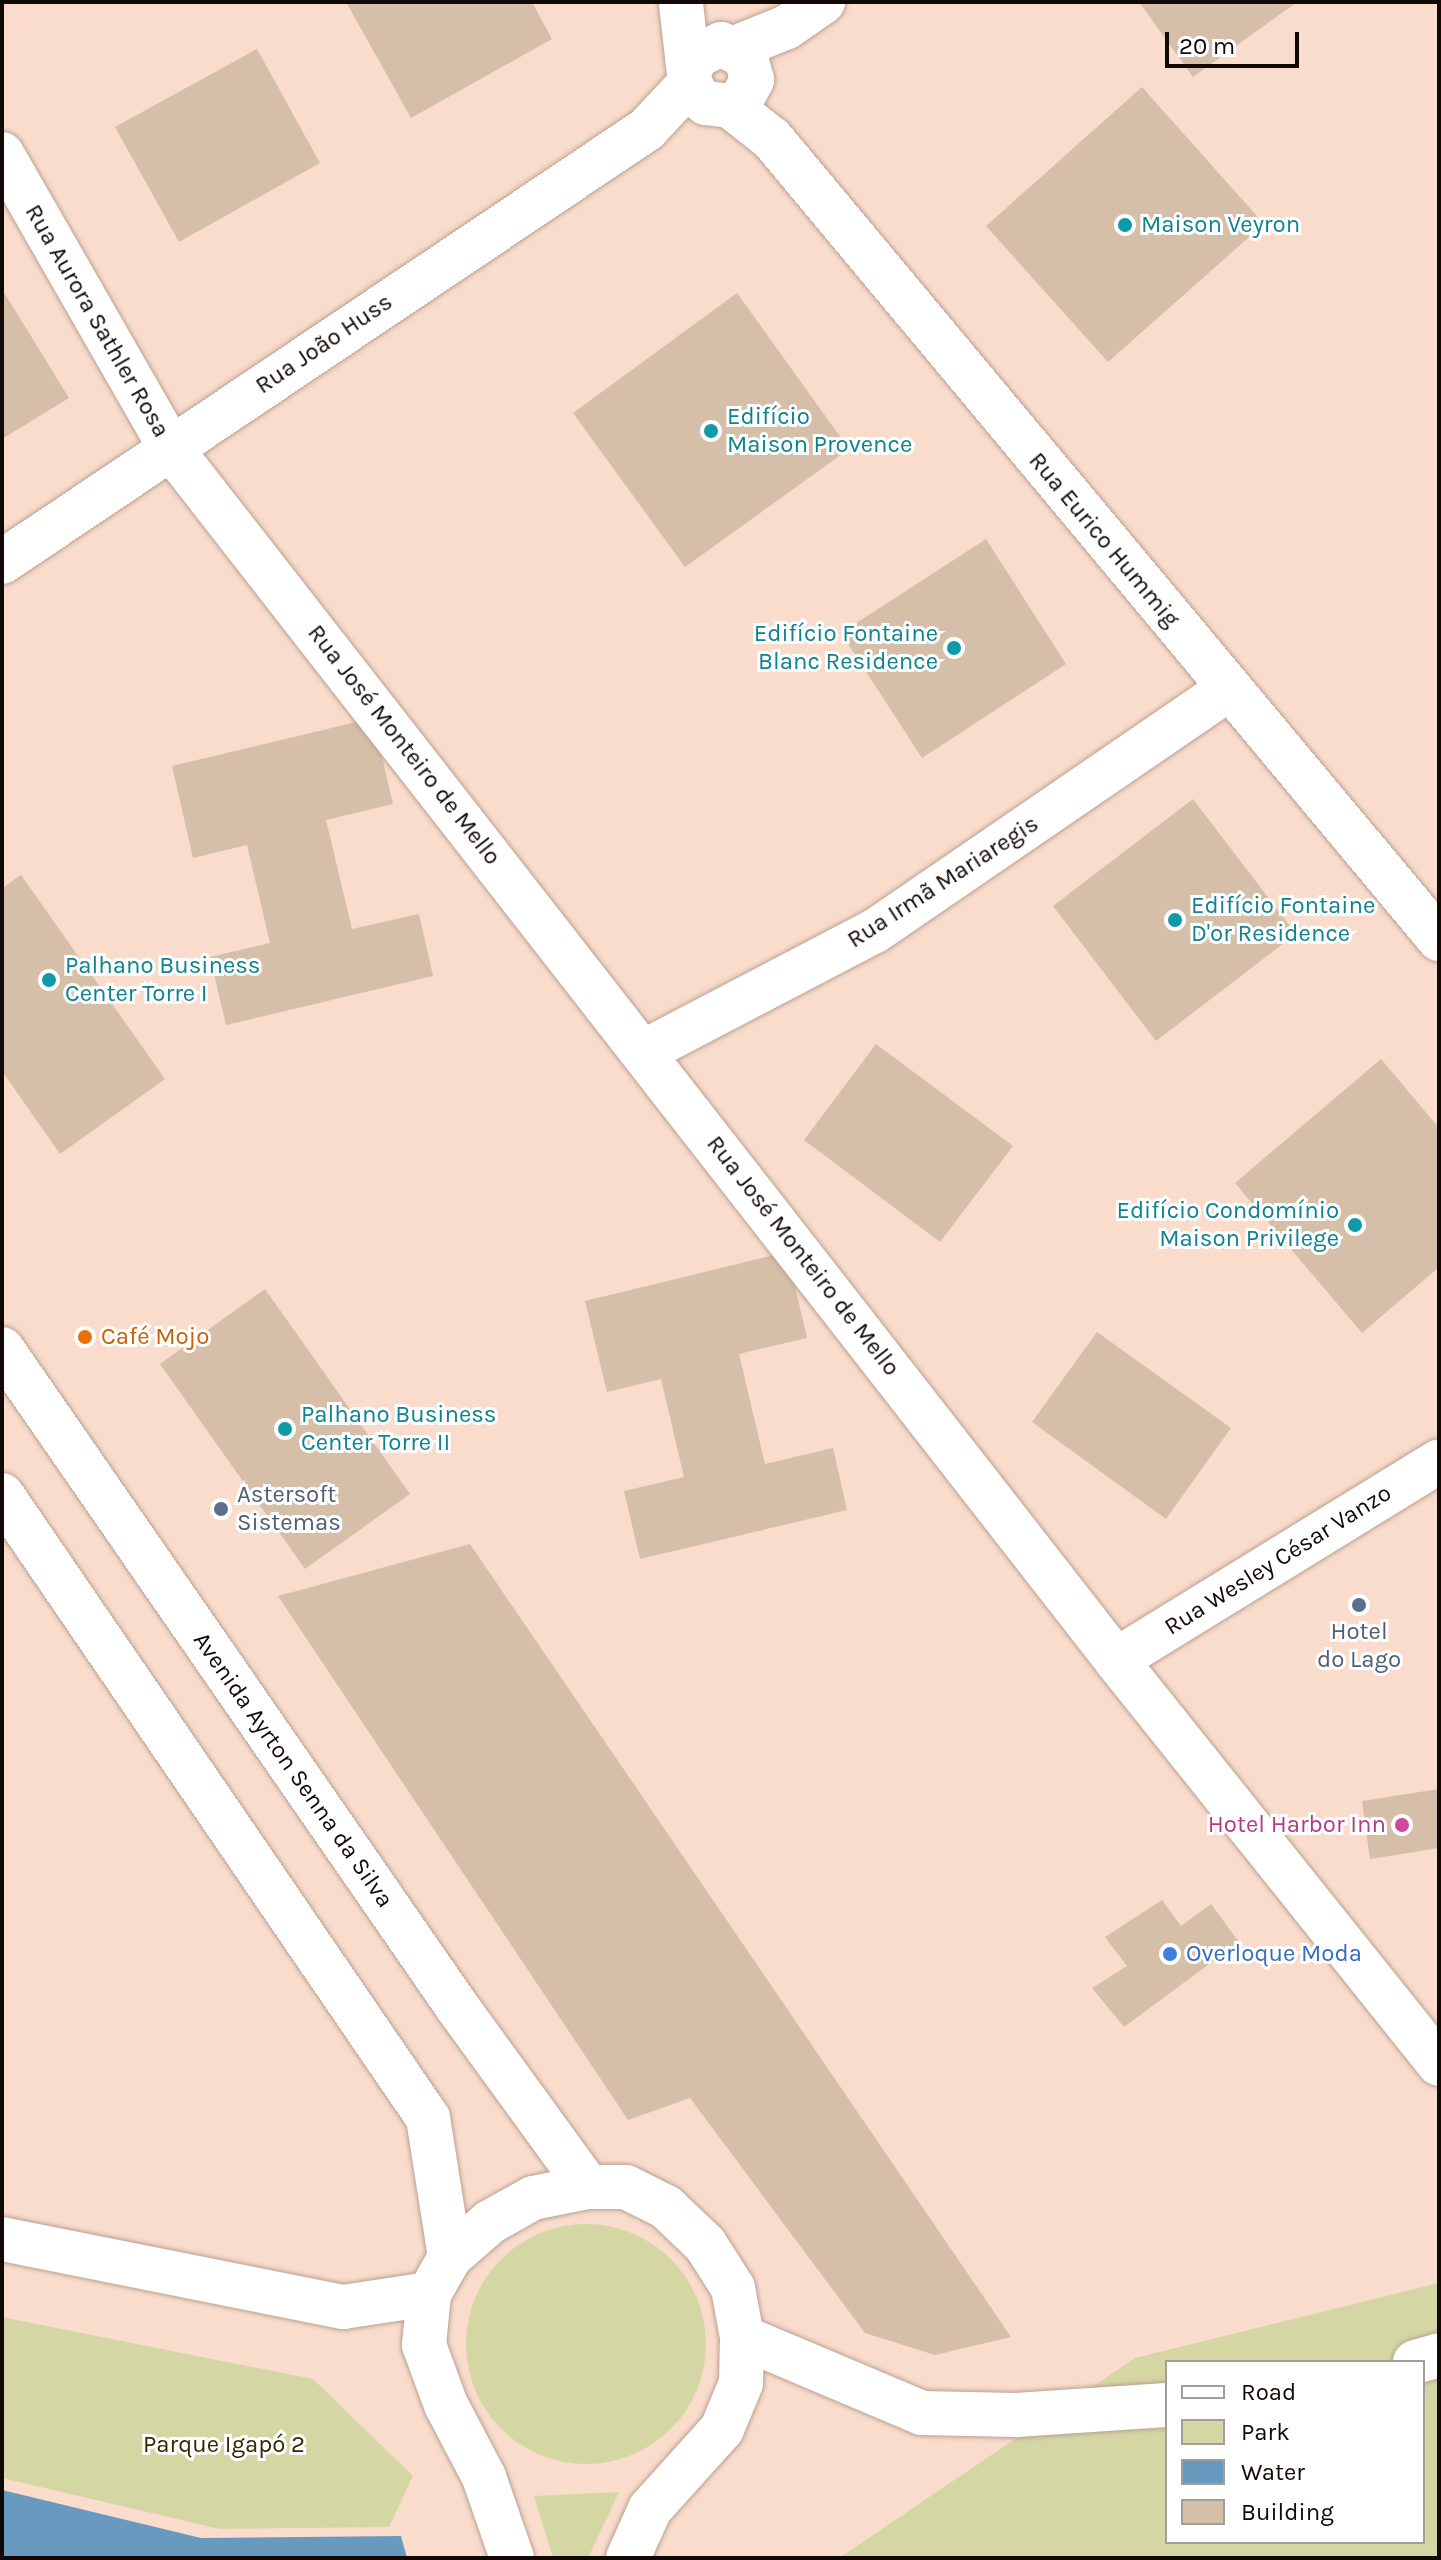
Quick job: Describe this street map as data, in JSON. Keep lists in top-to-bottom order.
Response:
{
  "streets": {
    "street": [
      "Rua Aurora Sathler Rosa",
      "Rua João Huss",
      "Rua Eurico Hummig",
      "Rua José Monteiro de Mello",
      "Rua Irmã Mariaregis",
      "Rua Wesley César Vanzo",
      "Avenida Ayrton Senna da Silva"
    ]
  },
  "crossings": [
    ["Rua Aurora Sathler Rosa", "Rua João Huss"],
    ["Rua Aurora Sathler Rosa", "Rua José Monteiro de Mello"],
    ["Rua João Huss", "Rua Eurico Hummig"],
    ["Rua João Huss", "Rua José Monteiro de Mello"],
    ["Rua Eurico Hummig", "Rua Irmã Mariaregis"],
    ["Rua José Monteiro de Mello", "Rua Irmã Mariaregis"],
    ["Rua José Monteiro de Mello", "Rua Wesley César Vanzo"]
  ],
  "parks": ["Parque Igapó 2"],
  "places": [
    "Maison Veyron",
    "Edifício Maison Provence",
    "Edifício Fontaine Blanc Residence",
    "Edifício Fontaine D'or Residence",
    "Palhano Business Center Torre I",
    "Edifício Condomínio Maison Privilege",
    "Café Mojo",
    "Palhano Business Center Torre II",
    "Astersoft Sistemas",
    "Hotel do Lago",
    "Hotel Harbor Inn",
    "Overloque Moda"
  ],
  "legend": [
    "Road",
    "Park",
    "Water",
    "Building"
  ],
  "scale_bar": "20 m"
}
